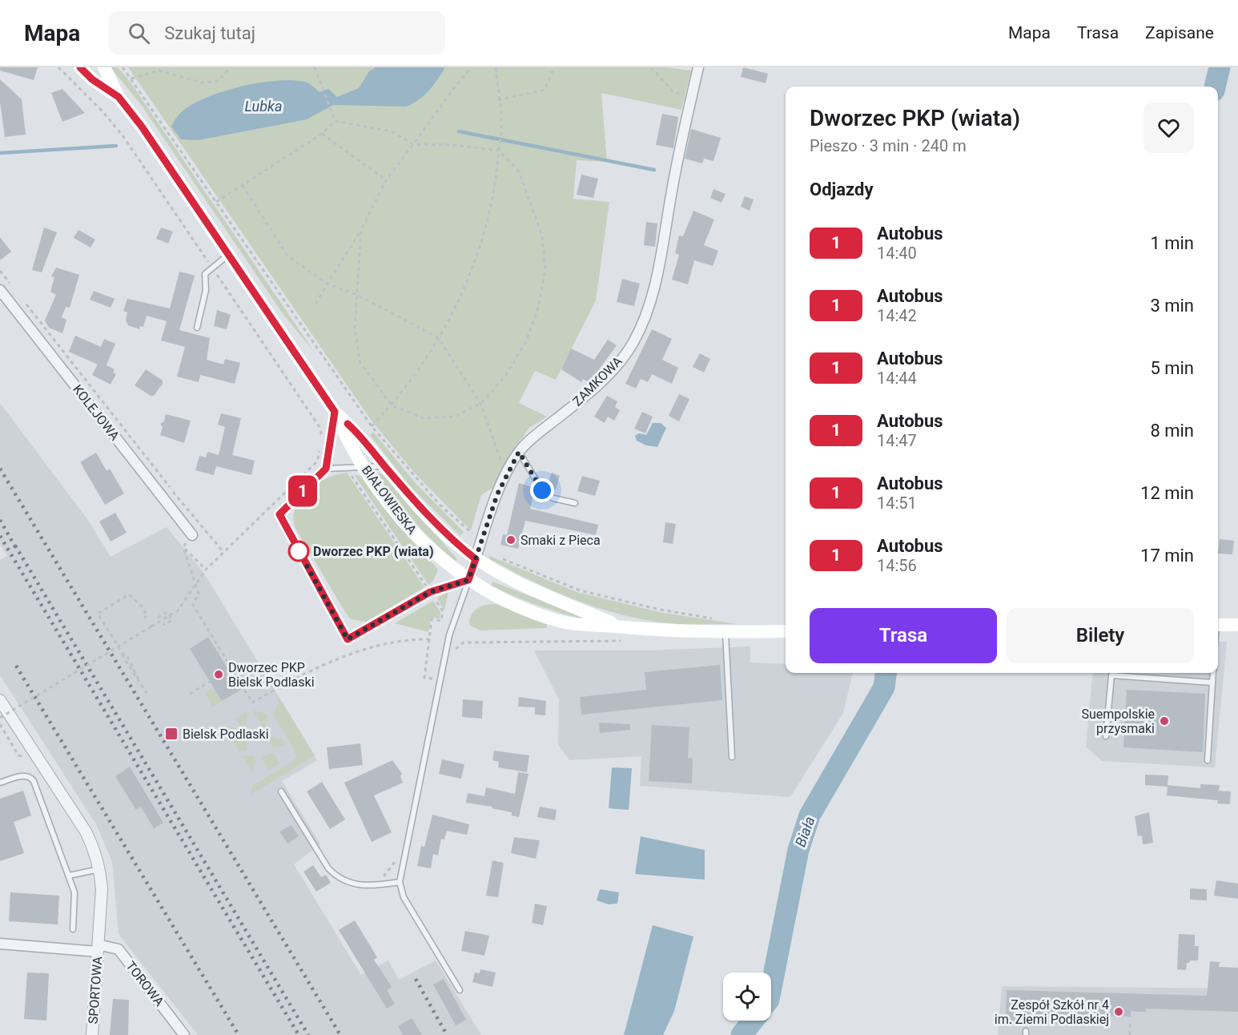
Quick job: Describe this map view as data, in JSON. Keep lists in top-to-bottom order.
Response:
{
  "streets": {
    "main road": ["BIAŁOWIESKA"],
    "street": [
      "ZAMKOWA",
      "KOLEJOWA",
      "TOROWA",
      "SPORTOWA"
    ]
  },
  "crossings": [
    ["ZAMKOWA", "BIAŁOWIESKA"],
    ["TOROWA", "SPORTOWA"]
  ],
  "water": ["Lubka", "Biała"],
  "places": {
    "other": [
      "Smaki z Pieca",
      "Dworzec PKP (wiata)",
      "Dworzec PKP Bielsk Podlaski",
      "Suempolskie przysmaki",
      "Zespół Szkół nr 4 im. Ziemi Podlaskiej"
    ],
    "transit": ["Bielsk Podlaski"]
  },
  "lines": ["bus line 1"],
  "page": {
    "header": "Mapa",
    "search": "Szukaj tutaj",
    "nav": ["Mapa", "Trasa", "Zapisane"],
    "on_map": "1",
    "heading": [
      ["Dworzec PKP (wiata)", "Pieszo · 3 min · 240 m"],
      "Odjazdy"
    ],
    "list": [
      {
        "mark": "1",
        "name": "Autobus",
        "note": "14:40",
        "value": "1 min"
      },
      {
        "mark": "1",
        "name": "Autobus",
        "note": "14:42",
        "value": "3 min"
      },
      {
        "mark": "1",
        "name": "Autobus",
        "note": "14:44",
        "value": "5 min"
      },
      {
        "mark": "1",
        "name": "Autobus",
        "note": "14:47",
        "value": "8 min"
      },
      {
        "mark": "1",
        "name": "Autobus",
        "note": "14:51",
        "value": "12 min"
      },
      {
        "mark": "1",
        "name": "Autobus",
        "note": "14:56",
        "value": "17 min"
      }
    ],
    "buttons": ["Trasa", "Bilety"]
  }
}
